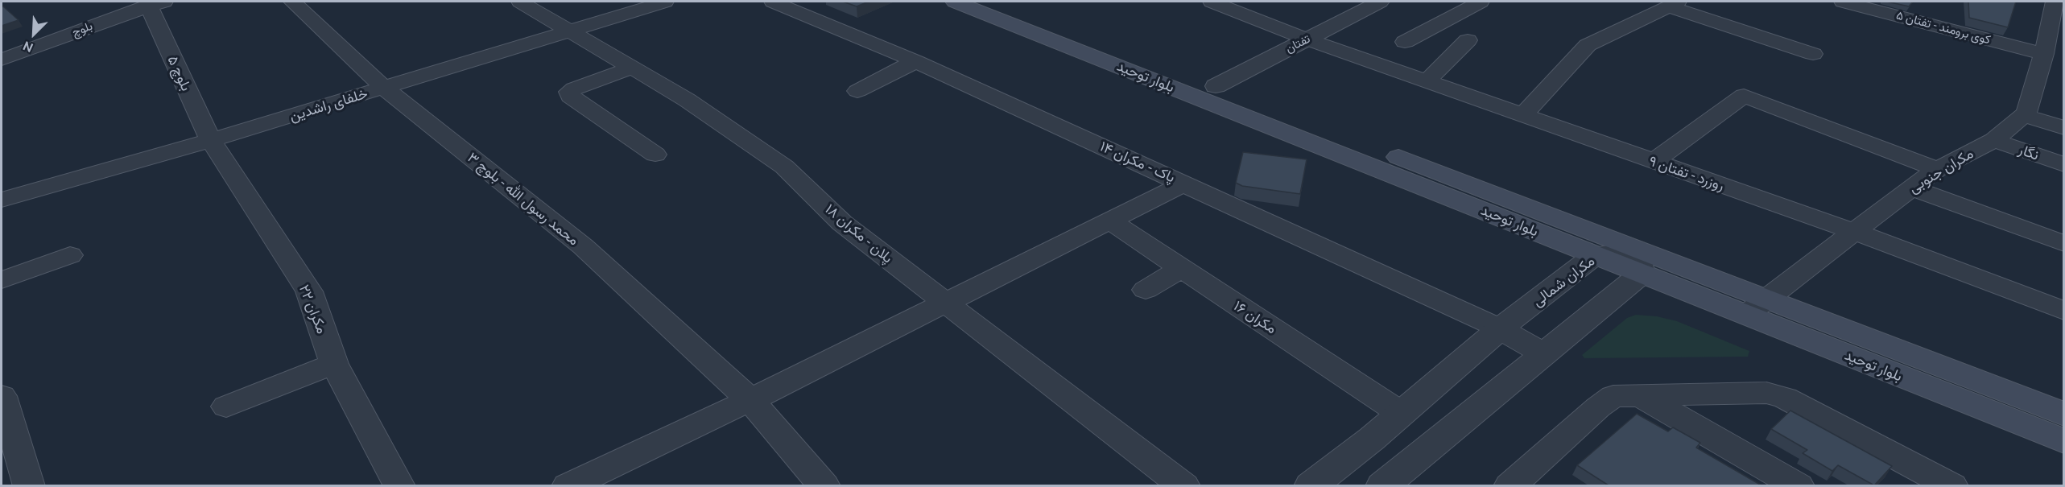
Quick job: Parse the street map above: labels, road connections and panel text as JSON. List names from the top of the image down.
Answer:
{
  "streets": {
    "main road": ["بلوار توحید"],
    "street": [
      "کوی برومند - تفتان ۵",
      "بلوچ",
      "تفتان",
      "بلوچ ۵",
      "خلفای راشدین",
      "نگار",
      "پاک - مکران ۱۴",
      "مکران جنوبی",
      "روزرد - تفتان ۹",
      "محمد رسول الله - بلوچ ۳",
      "پلان - مکران ۱۸",
      "مکران شمالی",
      "مکران ۲۲",
      "مکران ۱۶"
    ]
  },
  "crossings": [
    ["کوی برومند - تفتان ۵", "مکران جنوبی"],
    ["بلوچ", "بلوچ ۵"],
    ["تفتان", "بلوار توحید"],
    ["تفتان", "روزرد - تفتان ۹"],
    ["بلوچ ۵", "خلفای راشدین"],
    ["بلوچ ۵", "مکران ۲۲"],
    ["بلوار توحید", "مکران جنوبی"],
    ["بلوار توحید", "مکران شمالی"],
    ["خلفای راشدین", "محمد رسول الله - بلوچ ۳"],
    ["خلفای راشدین", "پلان - مکران ۱۸"],
    ["خلفای راشدین", "مکران ۲۲"],
    ["نگار", "مکران جنوبی"],
    ["پاک - مکران ۱۴", "مکران شمالی"],
    ["مکران جنوبی", "روزرد - تفتان ۹"],
    ["مکران شمالی", "مکران ۱۶"]
  ],
  "north": "bottom left"
}
